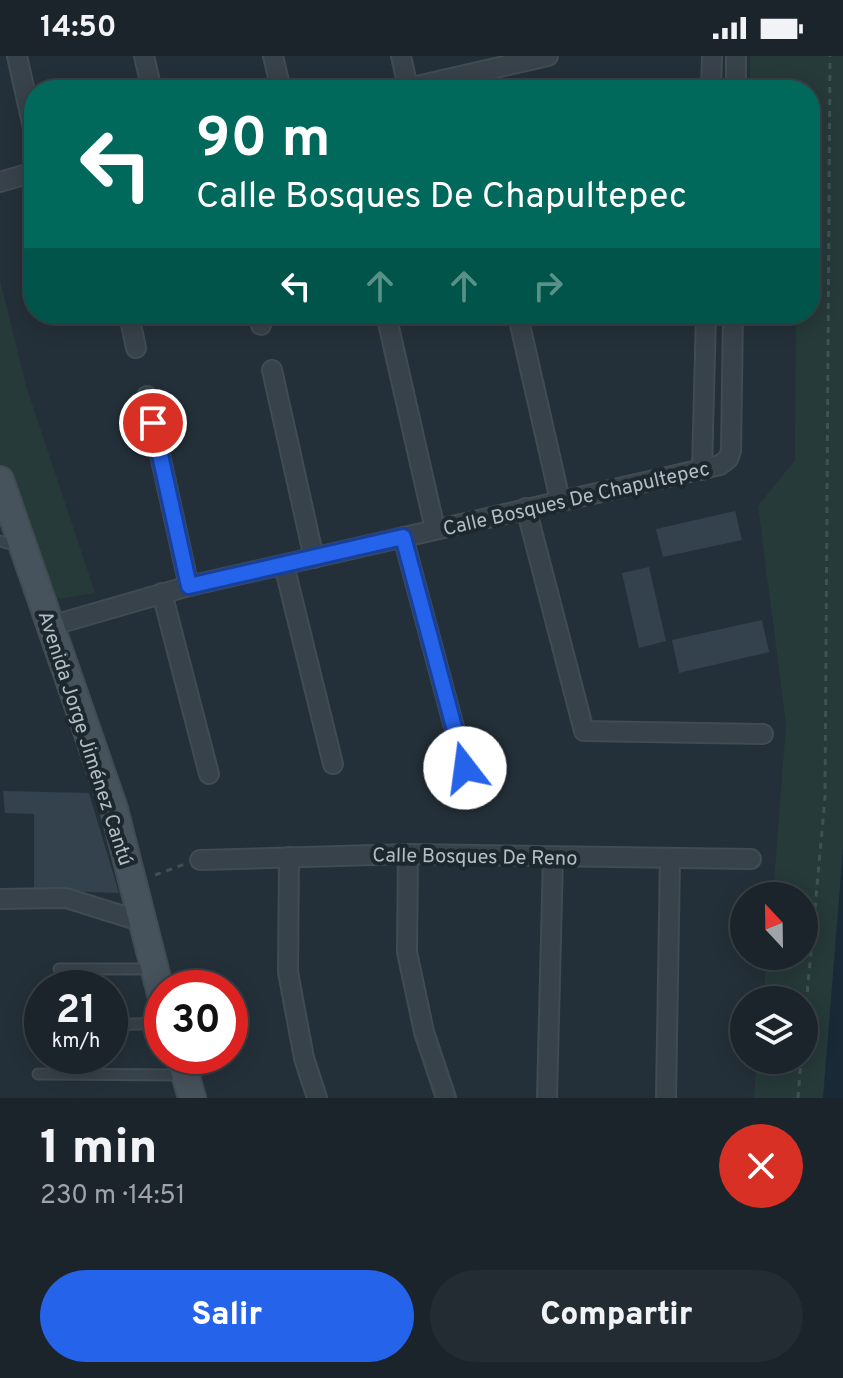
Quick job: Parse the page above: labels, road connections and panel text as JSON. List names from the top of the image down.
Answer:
{
  "streets": {
    "main road": ["Avenida Jorge Jiménez Cantú"],
    "street": ["Calle Bosques De Chapultepec", "Calle Bosques De Reno"]
  },
  "crossings": [
    ["Calle Bosques De Chapultepec", "Avenida Jorge Jiménez Cantú"]
  ],
  "north": "top",
  "page": {
    "status": "14:50",
    "turn": ["90 m", "Calle Bosques De Chapultepec"],
    "speed": "21 km/h",
    "limit": "30",
    "heading": ["1 min", "230 m · 14:51"],
    "buttons": ["Salir", "Compartir"]
  }
}
